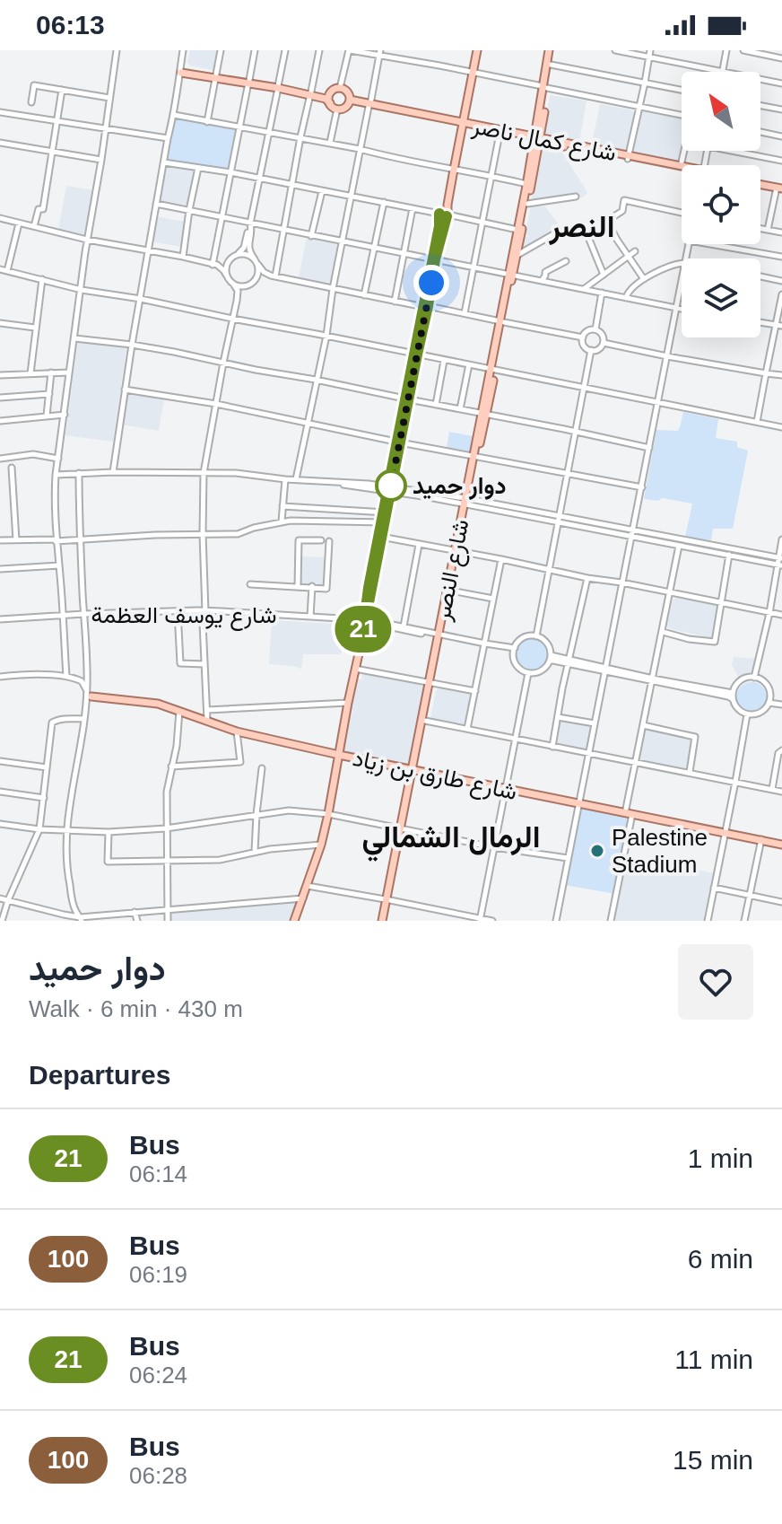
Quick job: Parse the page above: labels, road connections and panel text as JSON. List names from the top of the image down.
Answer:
{
  "streets": {
    "main road": ["شارع كمال ناصر", "شارع النصر", "شارع طارق بن زياد"],
    "street": ["شارع يوسف العظمة"]
  },
  "crossings": [
    ["شارع كمال ناصر", "شارع النصر"],
    ["شارع النصر", "شارع يوسف العظمة"],
    ["شارع النصر", "شارع طارق بن زياد"]
  ],
  "districts": ["النصر", "الرمال الشمالي"],
  "places": ["دوار حميد", "Palestine Stadium"],
  "lines": ["bus line 21"],
  "north": "top left",
  "page": {
    "status": "06:13",
    "on_map": "21",
    "heading": [
      ["دوار حميد", "Walk · 6 min · 430 m"],
      "Departures"
    ],
    "list": [
      {
        "mark": "21",
        "name": "Bus",
        "note": "06:14",
        "value": "1 min"
      },
      {
        "mark": "100",
        "name": "Bus",
        "note": "06:19",
        "value": "6 min"
      },
      {
        "mark": "21",
        "name": "Bus",
        "note": "06:24",
        "value": "11 min"
      },
      {
        "mark": "100",
        "name": "Bus",
        "note": "06:28",
        "value": "15 min"
      }
    ]
  }
}
